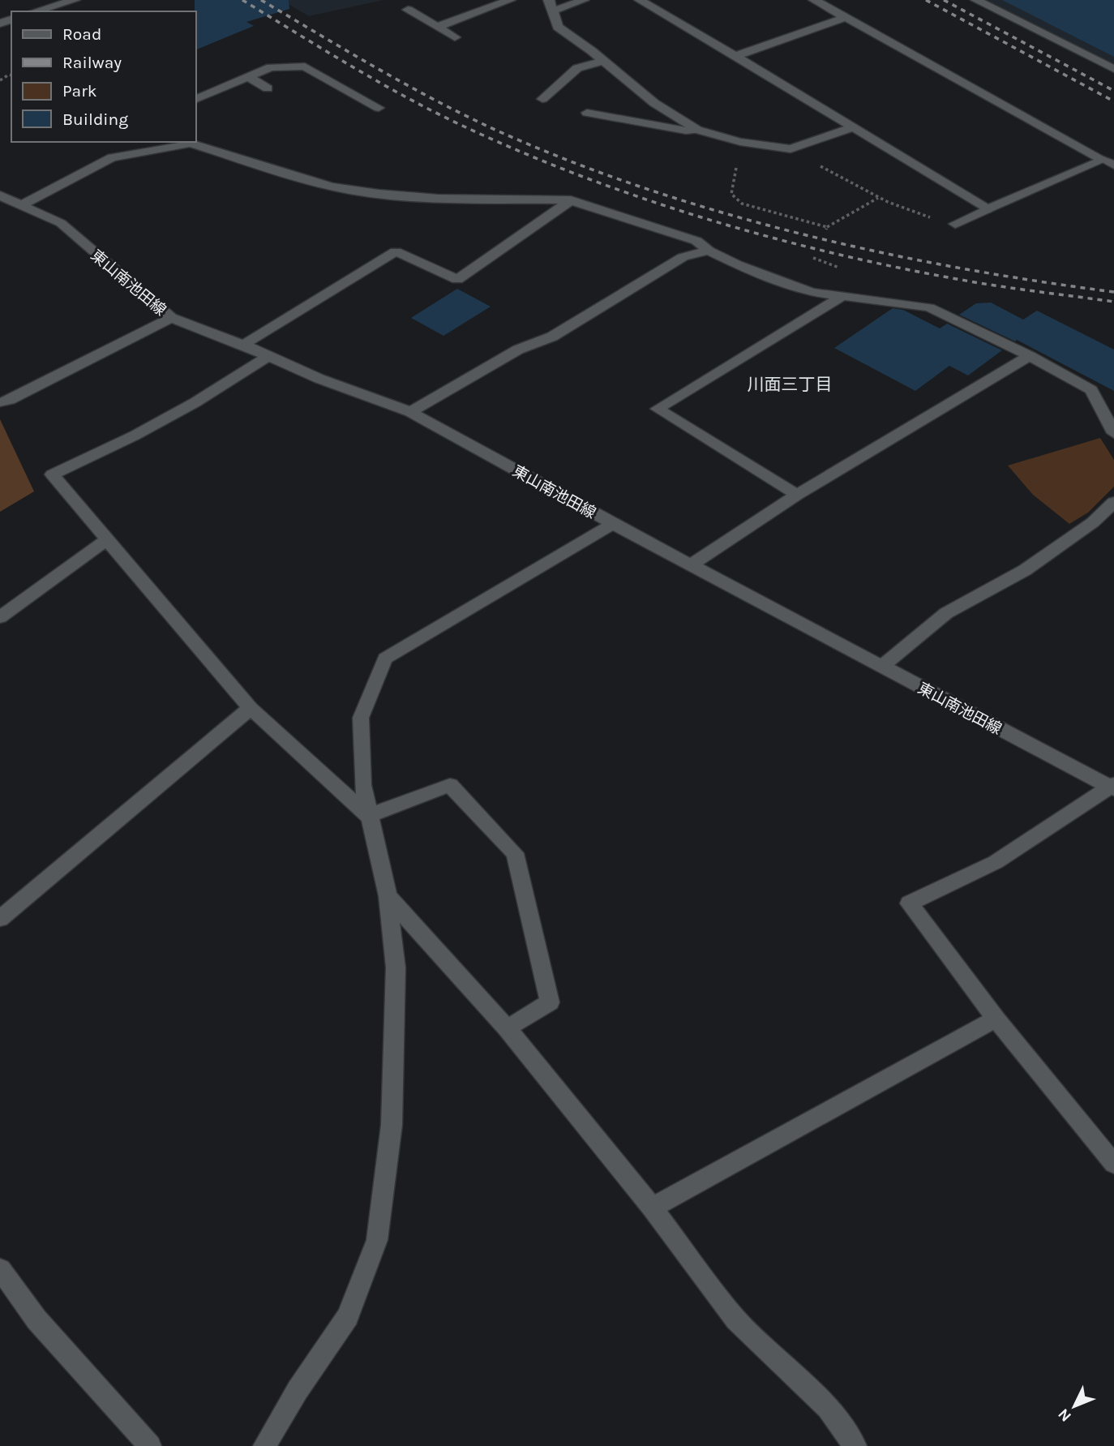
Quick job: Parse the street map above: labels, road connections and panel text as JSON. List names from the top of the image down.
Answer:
{
  "streets": {
    "street": ["東山南池田線"]
  },
  "districts": ["川面三丁目"],
  "legend": [
    "Road",
    "Railway",
    "Park",
    "Building"
  ],
  "north": "bottom left"
}
